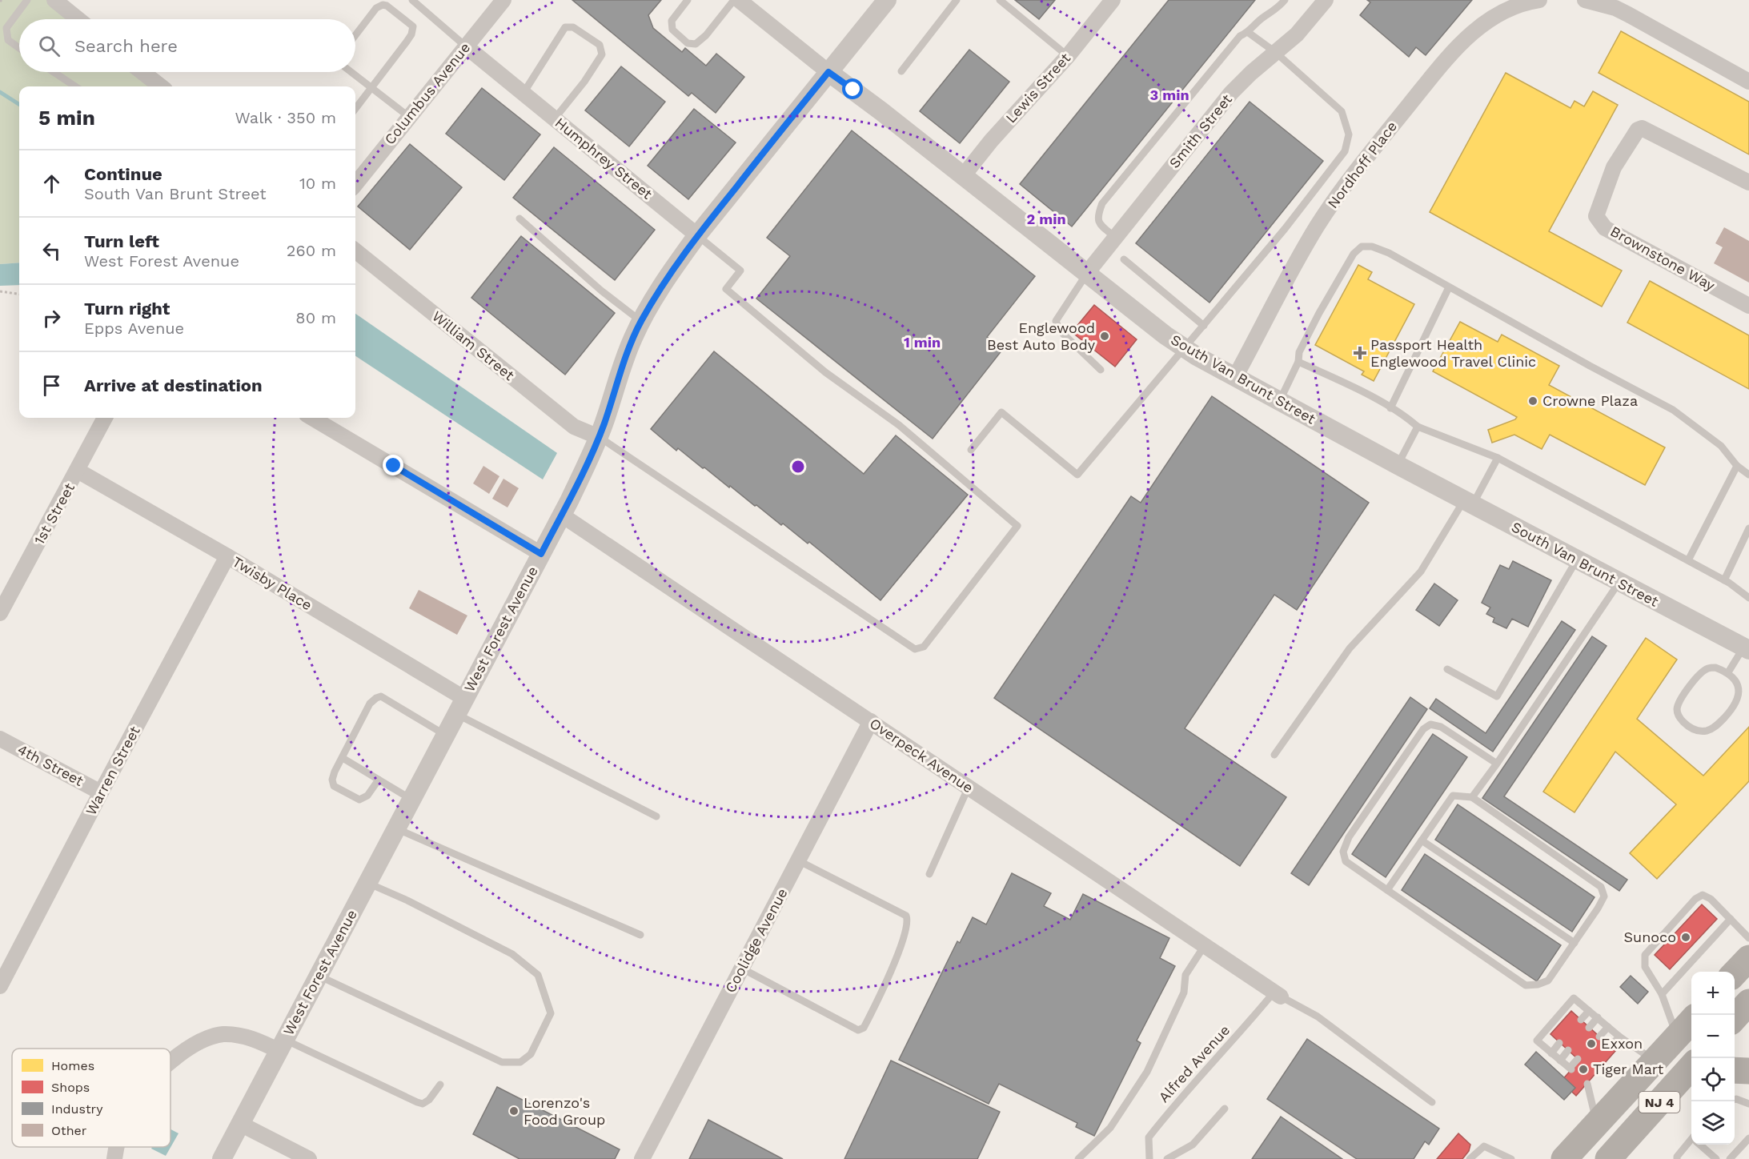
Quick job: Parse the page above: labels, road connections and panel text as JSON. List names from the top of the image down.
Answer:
{
  "streets": {
    "highway": ["NJ 4"],
    "street": [
      "Lewis Street",
      "Columbus Avenue",
      "Smith Street",
      "Humphrey Street",
      "Nordhoff Place",
      "Brownstone Way",
      "William Street",
      "South Van Brunt Street",
      "1st Street",
      "Twisby Place",
      "West Forest Avenue",
      "Overpeck Avenue",
      "4th Street",
      "Warren Street",
      "Coolidge Avenue"
    ],
    "lane": ["Alfred Avenue"]
  },
  "crossings": [
    ["Lewis Street", "South Van Brunt Street"],
    ["Columbus Avenue", "Humphrey Street"],
    ["Smith Street", "South Van Brunt Street"],
    ["Humphrey Street", "William Street"],
    ["Humphrey Street", "West Forest Avenue"],
    ["Nordhoff Place", "South Van Brunt Street"],
    ["William Street", "West Forest Avenue"],
    ["South Van Brunt Street", "West Forest Avenue"],
    ["1st Street", "Twisby Place"],
    ["Twisby Place", "West Forest Avenue"],
    ["Twisby Place", "Warren Street"],
    ["West Forest Avenue", "Overpeck Avenue"],
    ["Overpeck Avenue", "Coolidge Avenue"],
    ["Overpeck Avenue", "Alfred Avenue"],
    ["4th Street", "Warren Street"]
  ],
  "places": {
    "other": [
      "Englewood Best Auto Body",
      "Crowne Plaza",
      "Sunoco",
      "Exxon",
      "Tiger Mart",
      "Lorenzo's Food Group"
    ],
    "health": ["Passport Health Englewood Travel Clinic"]
  },
  "legend": [
    "Homes",
    "Shops",
    "Industry",
    "Other"
  ],
  "page": {
    "search": "Search here",
    "heading": ["5 min", "Walk · 350 m"],
    "list": [
      ["Continue", "South Van Brunt Street", "10 m"],
      ["Turn left", "West Forest Avenue", "260 m"],
      ["Turn right", "Epps Avenue", "80 m"],
      "Arrive at destination"
    ],
    "map_buttons": ["+", "−"]
  },
  "rings": ["3 min", "2 min", "1 min"]
}
